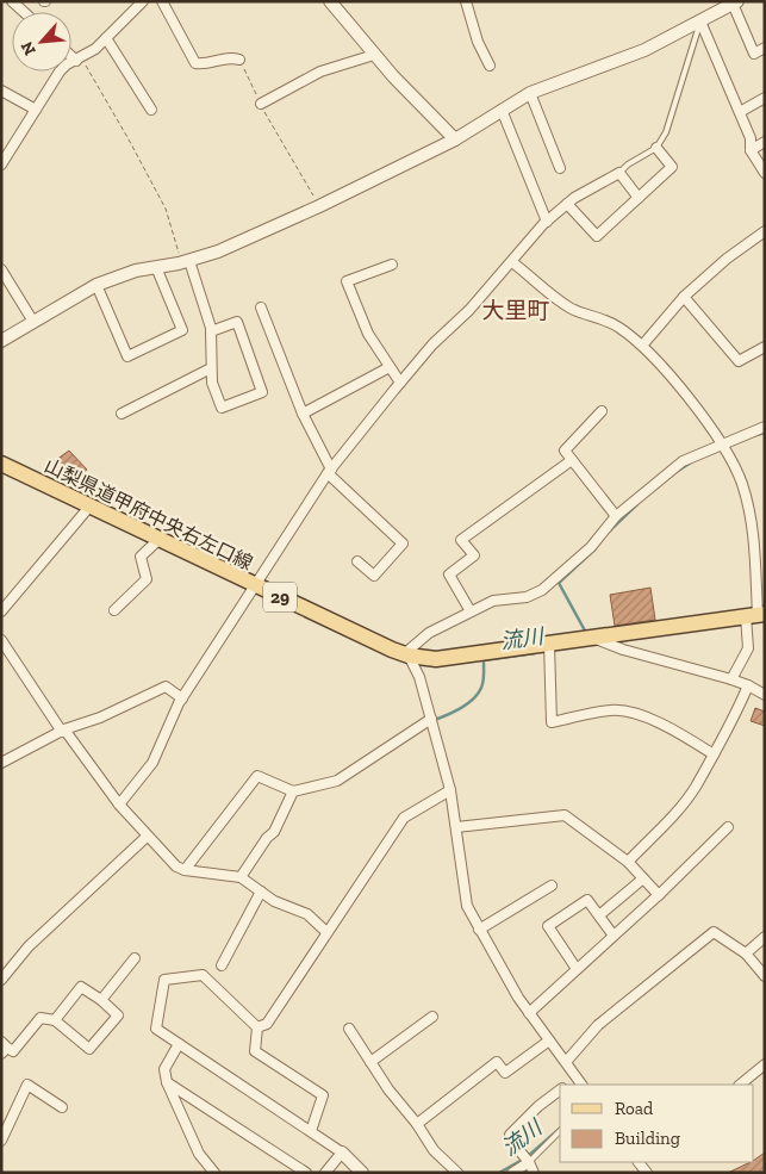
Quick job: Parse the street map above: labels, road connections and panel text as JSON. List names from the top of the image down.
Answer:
{
  "streets": {
    "main road": ["山梨県道甲府中央右左口線", "29"]
  },
  "districts": ["大里町"],
  "water": ["流川"],
  "legend": ["Road", "Building"],
  "north": "bottom left"
}
